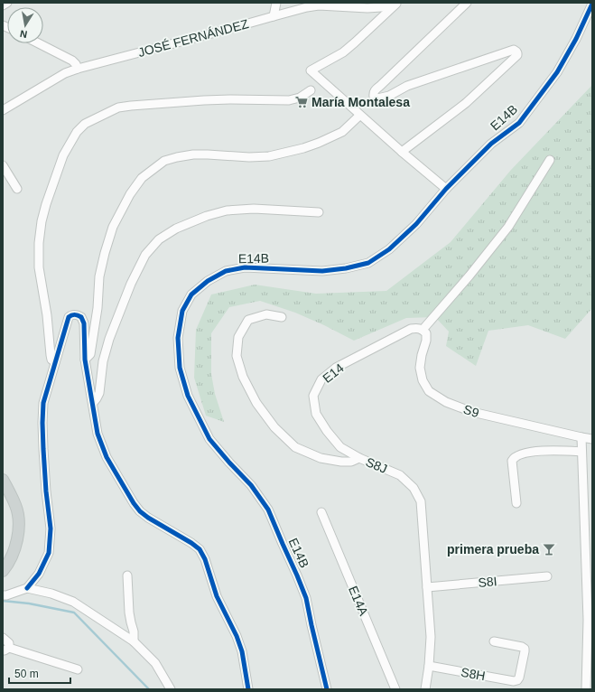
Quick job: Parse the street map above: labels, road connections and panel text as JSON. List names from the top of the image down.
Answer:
{
  "streets": {
    "street": [
      "JOSÉ FERNÁNDEZ",
      "E14B",
      "E14",
      "S9",
      "S8J",
      "S8I",
      "E14A",
      "S8H"
    ]
  },
  "crossings": [
    ["E14", "S9"],
    ["E14", "S8J"],
    ["S8J", "S8I"],
    ["S8J", "S8H"]
  ],
  "places": {
    "supermarket": ["María Montalesa"],
    "bar": ["primera prueba"]
  },
  "scale_bar": "50 m",
  "north": "bottom"
}
